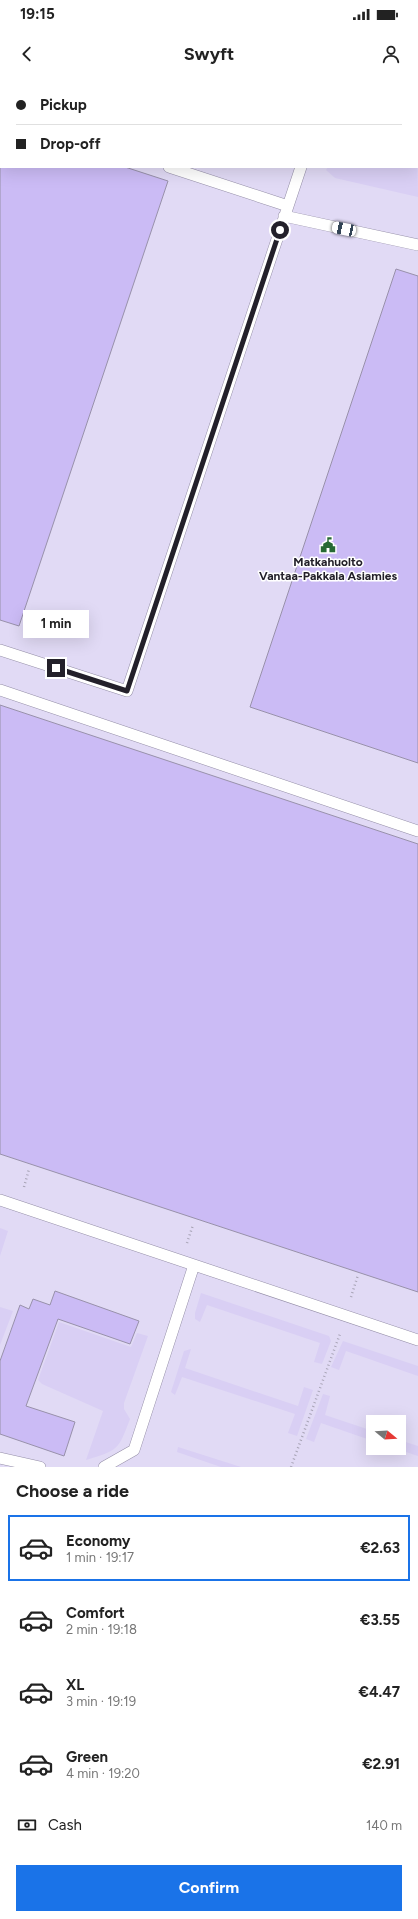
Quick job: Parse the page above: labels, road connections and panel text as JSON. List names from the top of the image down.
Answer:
{
  "places": {
    "public building": ["Matkahuolto Vantaa-Pakkala Asiamies"]
  },
  "north": "right",
  "page": {
    "status": "19:15",
    "header": "Swyft",
    "banner": ["Pickup", "Drop-off"],
    "bubble": "1 min",
    "heading": "Choose a ride",
    "list": [
      {
        "name": "Economy",
        "note": "1 min · 19:17",
        "value": "€2.63"
      },
      {
        "name": "Comfort",
        "note": "2 min · 19:18",
        "value": "€3.55"
      },
      {
        "name": "XL",
        "note": "3 min · 19:19",
        "value": "€4.47"
      },
      {
        "name": "Green",
        "note": "4 min · 19:20",
        "value": "€2.91"
      }
    ],
    "pay": ["Cash", "140 m"],
    "buttons": "Confirm"
  }
}
